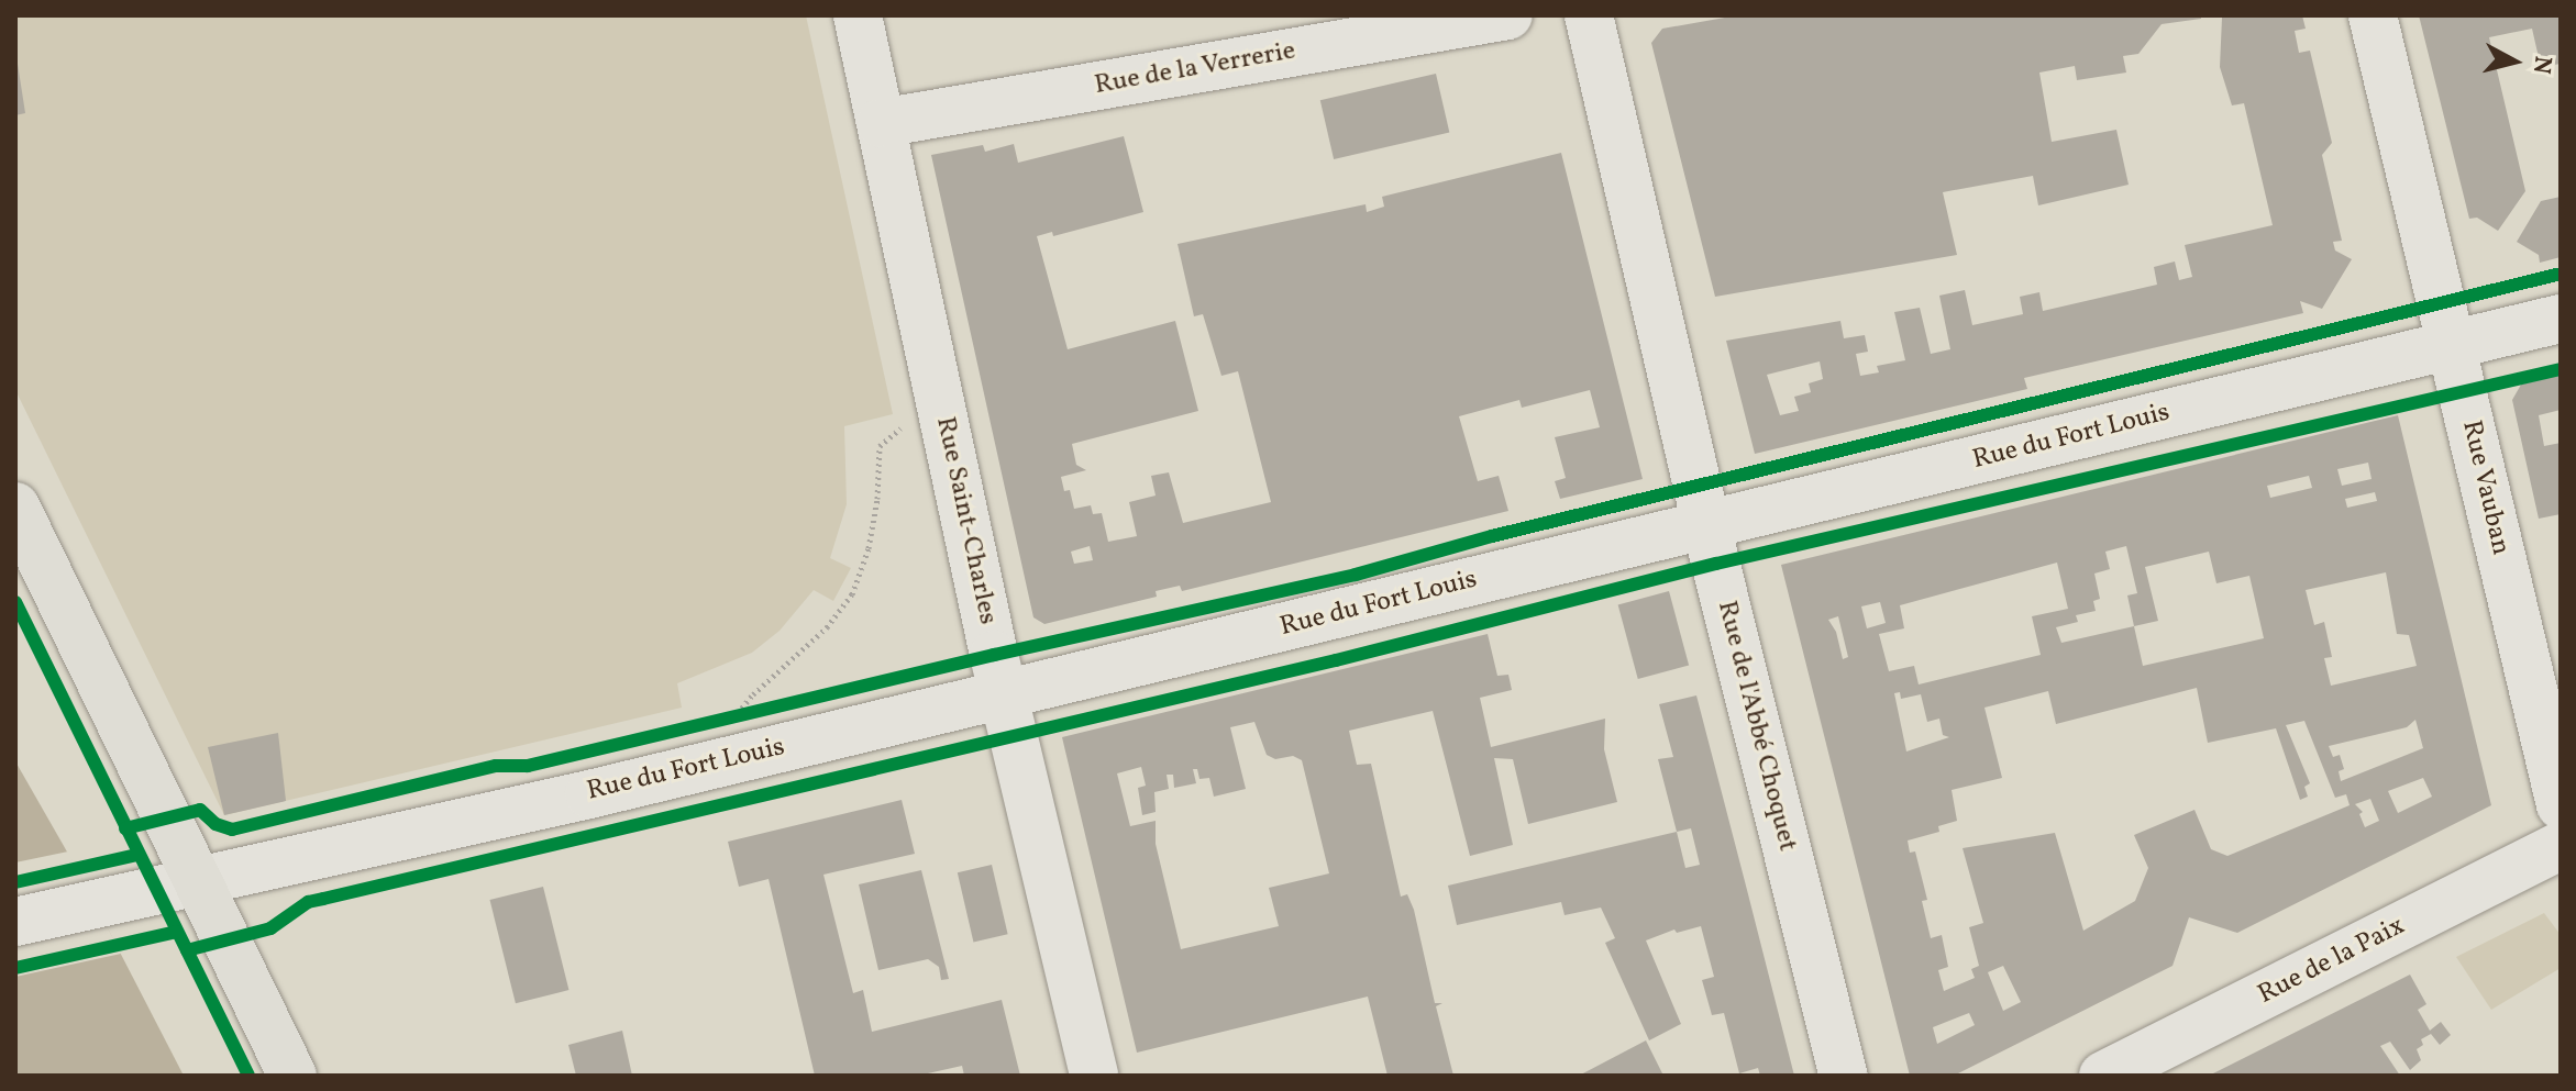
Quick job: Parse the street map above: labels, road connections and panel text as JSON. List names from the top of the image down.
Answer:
{
  "streets": {
    "street": [
      "Rue de la Verrerie",
      "Rue du Fort Louis",
      "Rue Vauban",
      "Rue Saint-Charles",
      "Rue de l'Abbé Choquet",
      "Rue de la Paix"
    ]
  },
  "crossings": [
    ["Rue de la Verrerie", "Rue Saint-Charles"],
    ["Rue du Fort Louis", "Rue Vauban"],
    ["Rue du Fort Louis", "Rue Saint-Charles"],
    ["Rue du Fort Louis", "Rue de l'Abbé Choquet"]
  ],
  "north": "right"
}
